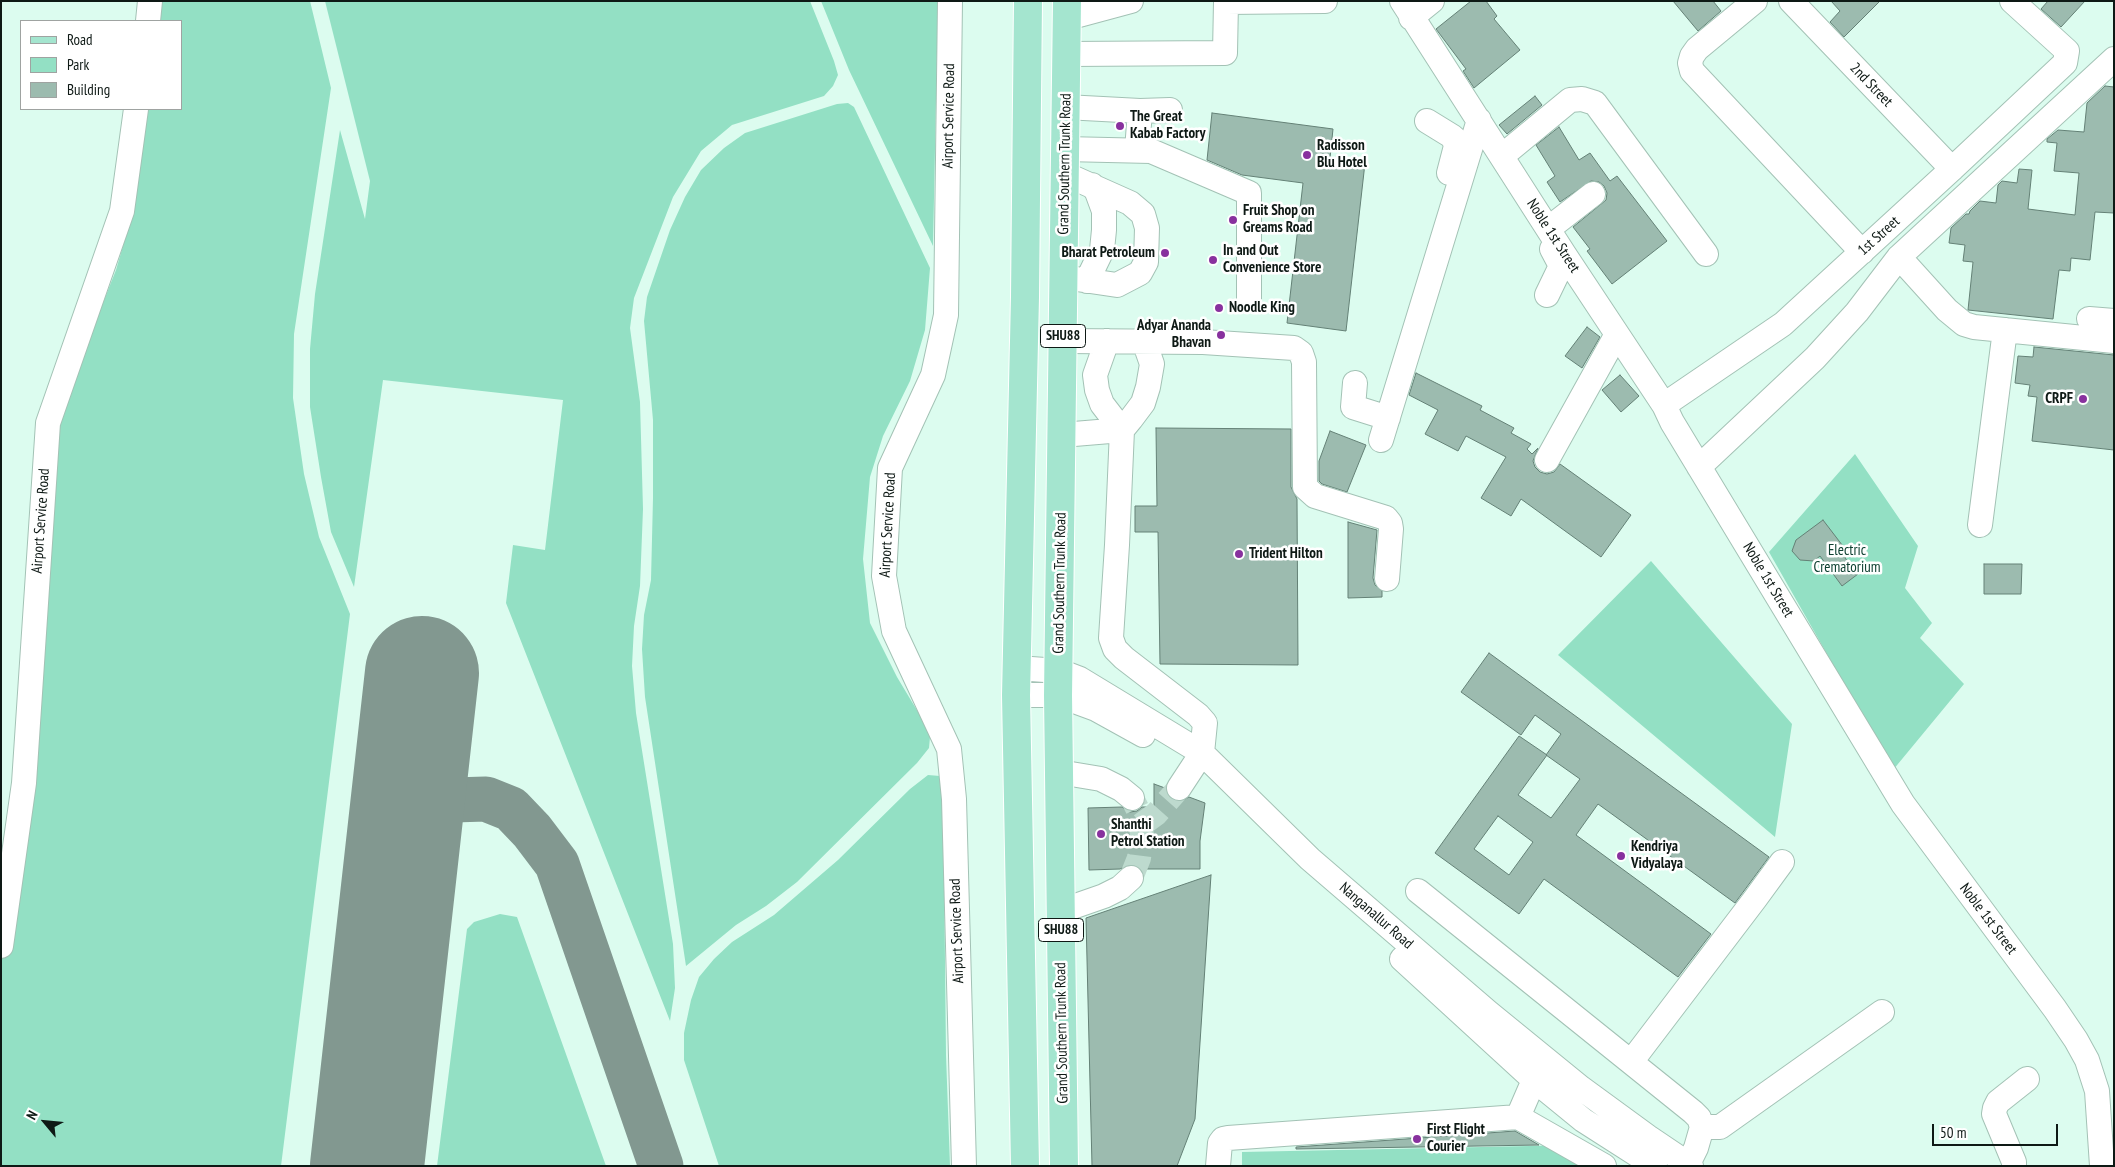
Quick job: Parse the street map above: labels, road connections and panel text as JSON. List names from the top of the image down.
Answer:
{
  "streets": {
    "main road": ["Grand Southern Trunk Road", "SHU88"],
    "street": [
      "2nd Street",
      "Airport Service Road",
      "Noble 1st Street",
      "1st Street",
      "Nanganallur Road"
    ]
  },
  "crossings": [
    ["2nd Street", "1st Street"],
    ["Grand Southern Trunk Road", "Nanganallur Road"],
    ["Noble 1st Street", "1st Street"]
  ],
  "parks": ["Electric Crematorium"],
  "places": [
    "The Great Kabab Factory",
    "Radisson Blu Hotel",
    "Fruit Shop on Greams Road",
    "Bharat Petroleum",
    "In and Out Convenience Store",
    "Noodle King",
    "Adyar Ananda Bhavan",
    "CRPF",
    "Trident Hilton",
    "Shanthi Petrol Station",
    "Kendriya Vidyalaya",
    "First Flight Courier"
  ],
  "legend": ["Road", "Park", "Building"],
  "scale_bar": "50 m",
  "north": "top left"
}
